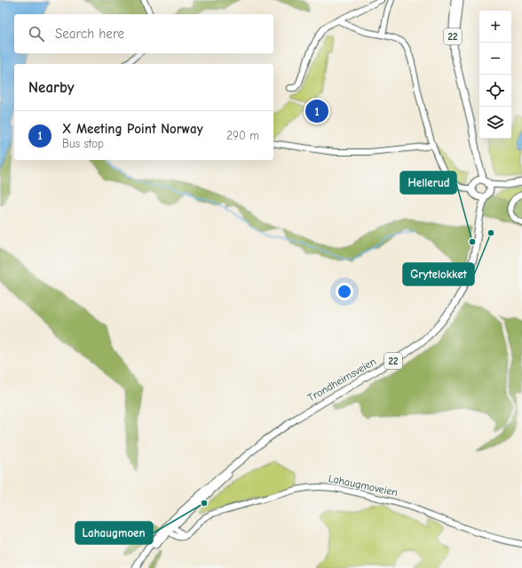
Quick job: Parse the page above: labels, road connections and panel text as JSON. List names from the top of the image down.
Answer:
{
  "streets": {
    "main road": ["22", "Trondheimsveien"],
    "street": ["Lahaugmoveien"]
  },
  "crossings": [
    ["22", "Trondheimsveien"],
    ["Trondheimsveien", "Lahaugmoveien"]
  ],
  "places": ["Grytelokket", "Hellerud", "Lahaugmoen"],
  "page": {
    "map_buttons": ["+", "−"],
    "search": "Search here",
    "heading": "Nearby",
    "pins": "1",
    "list": [
      {
        "mark": "1",
        "name": "X Meeting Point Norway",
        "note": "Bus stop",
        "value": "290 m"
      }
    ]
  }
}
